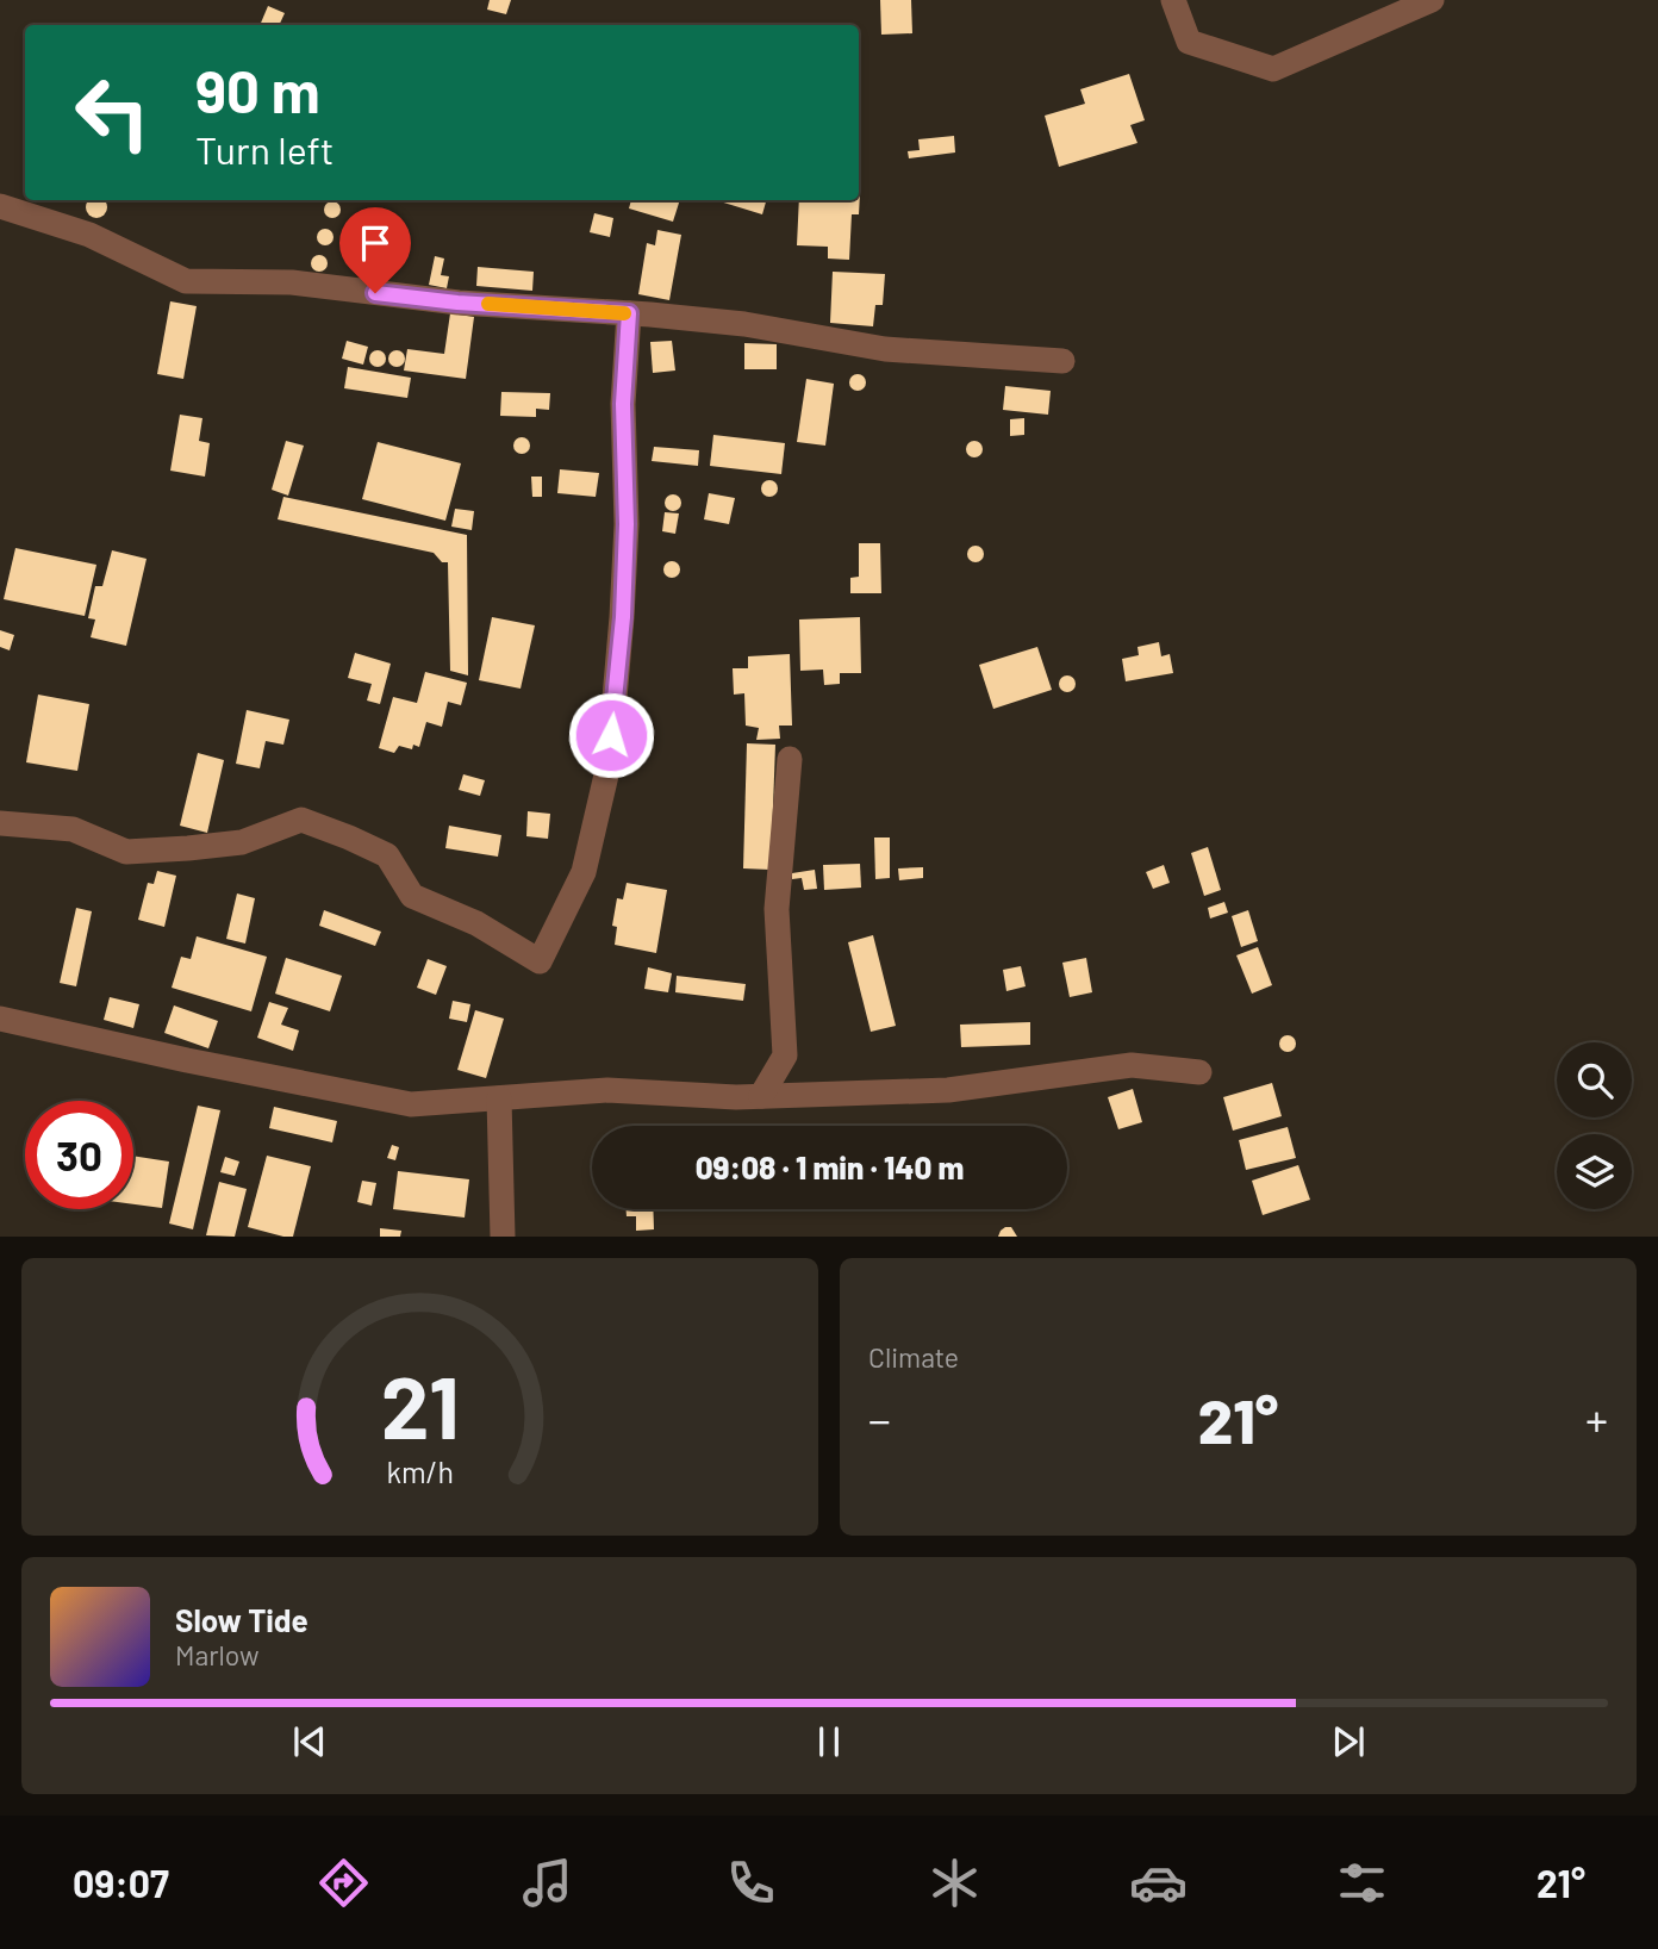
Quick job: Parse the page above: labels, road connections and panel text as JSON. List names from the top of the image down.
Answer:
{
  "page": {
    "turn": ["90 m", "Turn left"],
    "limit": "30",
    "trip": "09:08 · 1 min · 140 m",
    "tile": "Climate",
    "heat": ["−", "21°", "+"],
    "song": ["Slow Tide", "Marlow"],
    "tabs": ["09:07", "21°"],
    "gauge": ["21", "km/h"]
  }
}
